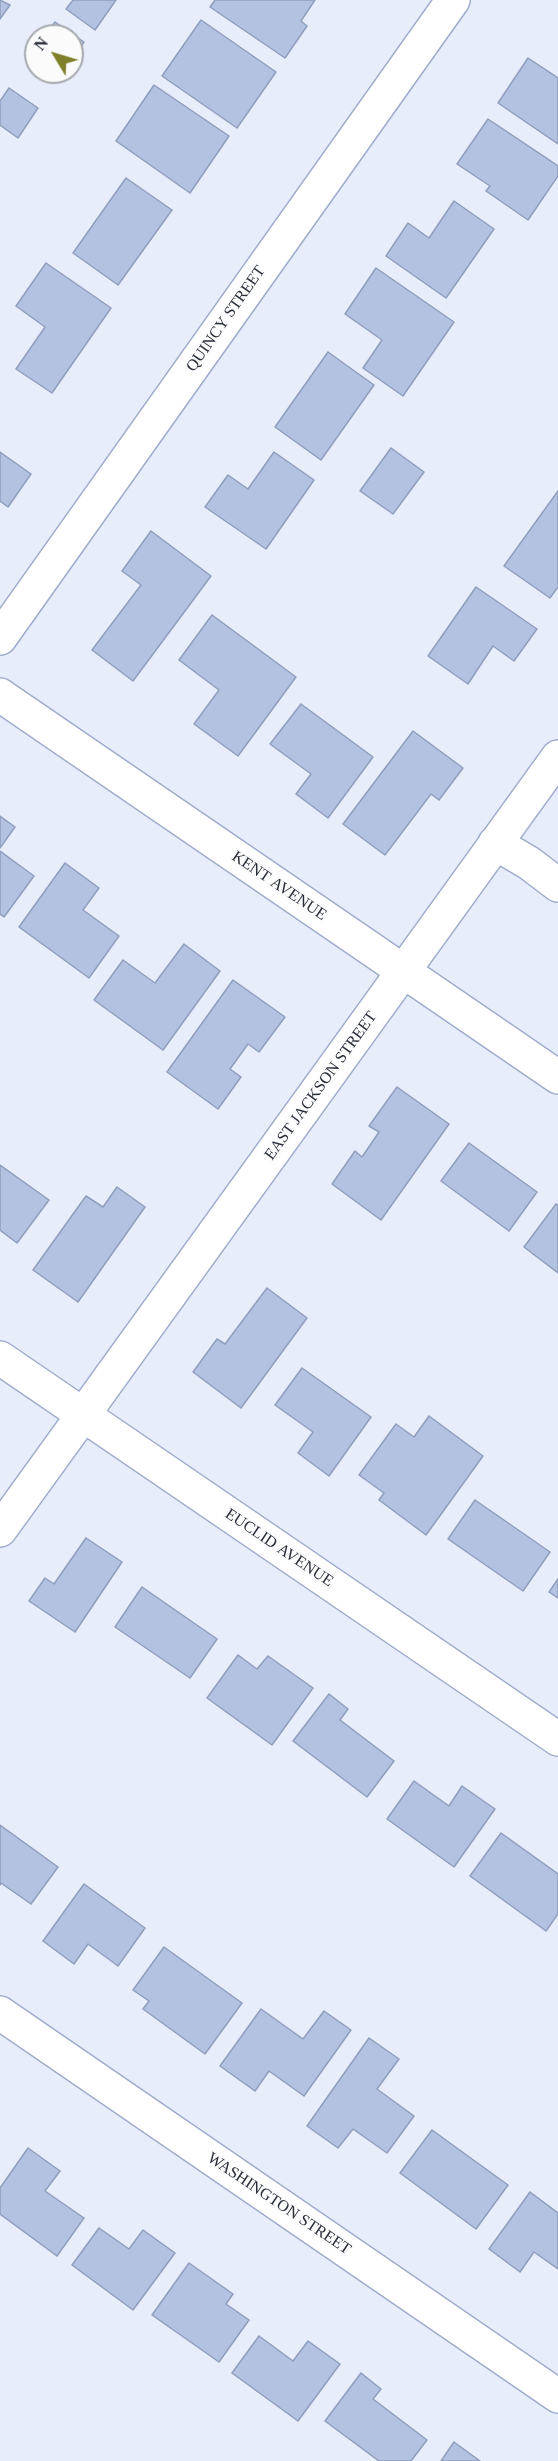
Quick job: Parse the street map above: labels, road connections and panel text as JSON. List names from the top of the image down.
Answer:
{
  "streets": {
    "street": [
      "QUINCY STREET",
      "KENT AVENUE",
      "EAST JACKSON STREET",
      "EUCLID AVENUE",
      "WASHINGTON STREET"
    ]
  },
  "crossings": [
    ["KENT AVENUE", "EAST JACKSON STREET"],
    ["EAST JACKSON STREET", "EUCLID AVENUE"]
  ],
  "north": "top left"
}
